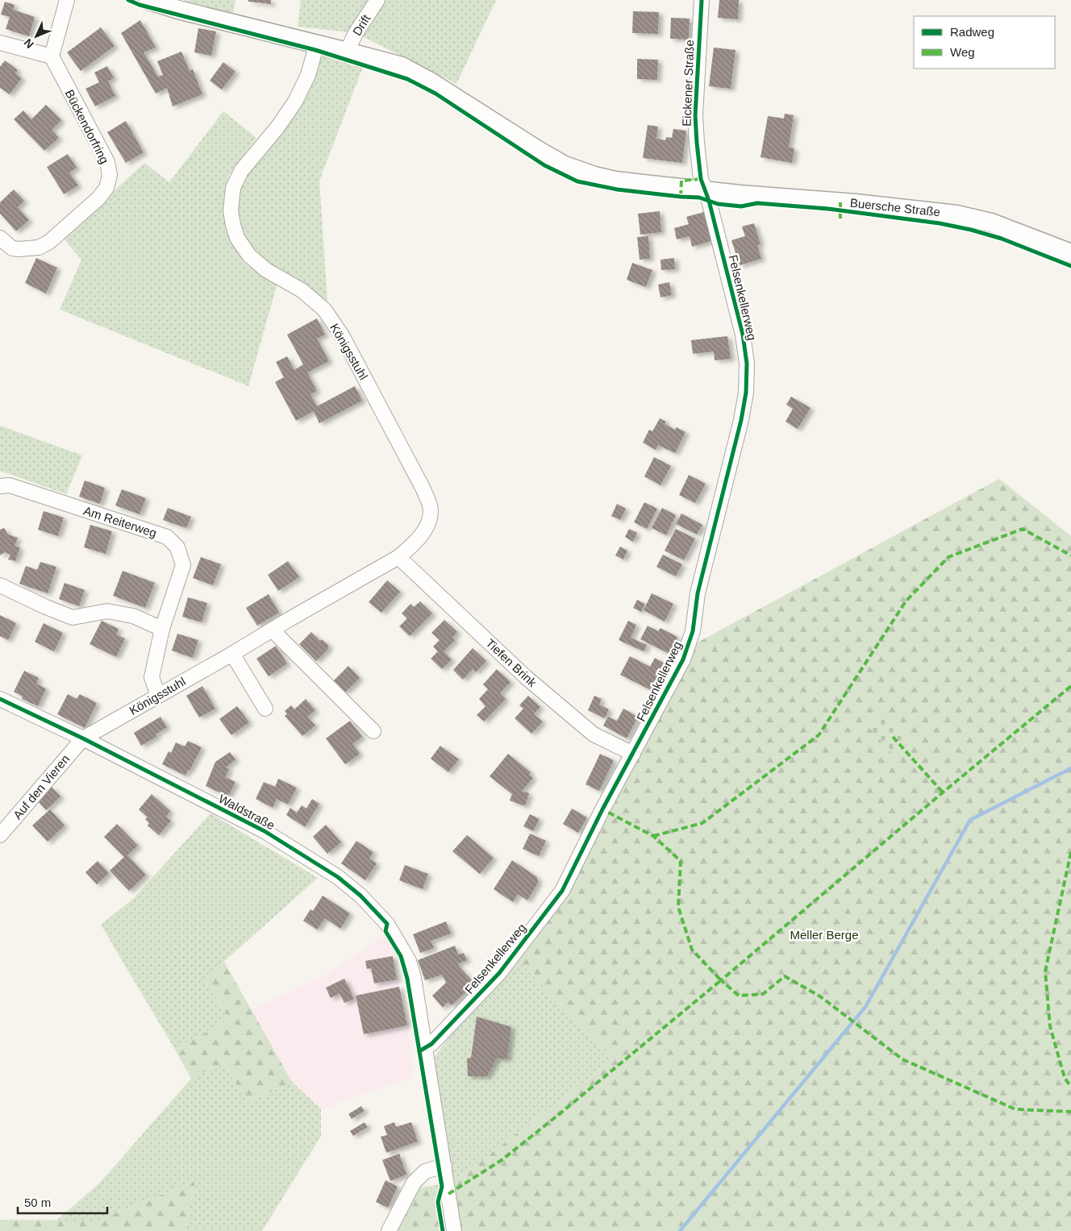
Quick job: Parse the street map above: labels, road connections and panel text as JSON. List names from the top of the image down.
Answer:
{
  "streets": {
    "main road": ["Buersche Straße"],
    "street": [
      "Drift",
      "Eickener Straße",
      "Bückendorfring",
      "Felsenkellerweg",
      "Königsstuhl",
      "Am Reiterweg",
      "Tiefen Brink",
      "Auf den Vieren",
      "Waldstraße"
    ]
  },
  "crossings": [
    ["Drift", "Buersche Straße"],
    ["Eickener Straße", "Buersche Straße"],
    ["Eickener Straße", "Felsenkellerweg"],
    ["Buersche Straße", "Felsenkellerweg"],
    ["Buersche Straße", "Königsstuhl"],
    ["Felsenkellerweg", "Tiefen Brink"],
    ["Felsenkellerweg", "Waldstraße"],
    ["Königsstuhl", "Am Reiterweg"],
    ["Königsstuhl", "Tiefen Brink"],
    ["Königsstuhl", "Auf den Vieren"],
    ["Königsstuhl", "Waldstraße"],
    ["Auf den Vieren", "Waldstraße"]
  ],
  "parks": ["Meller Berge"],
  "legend": ["Radweg", "Weg"],
  "scale_bar": "50 m",
  "north": "bottom left"
}
